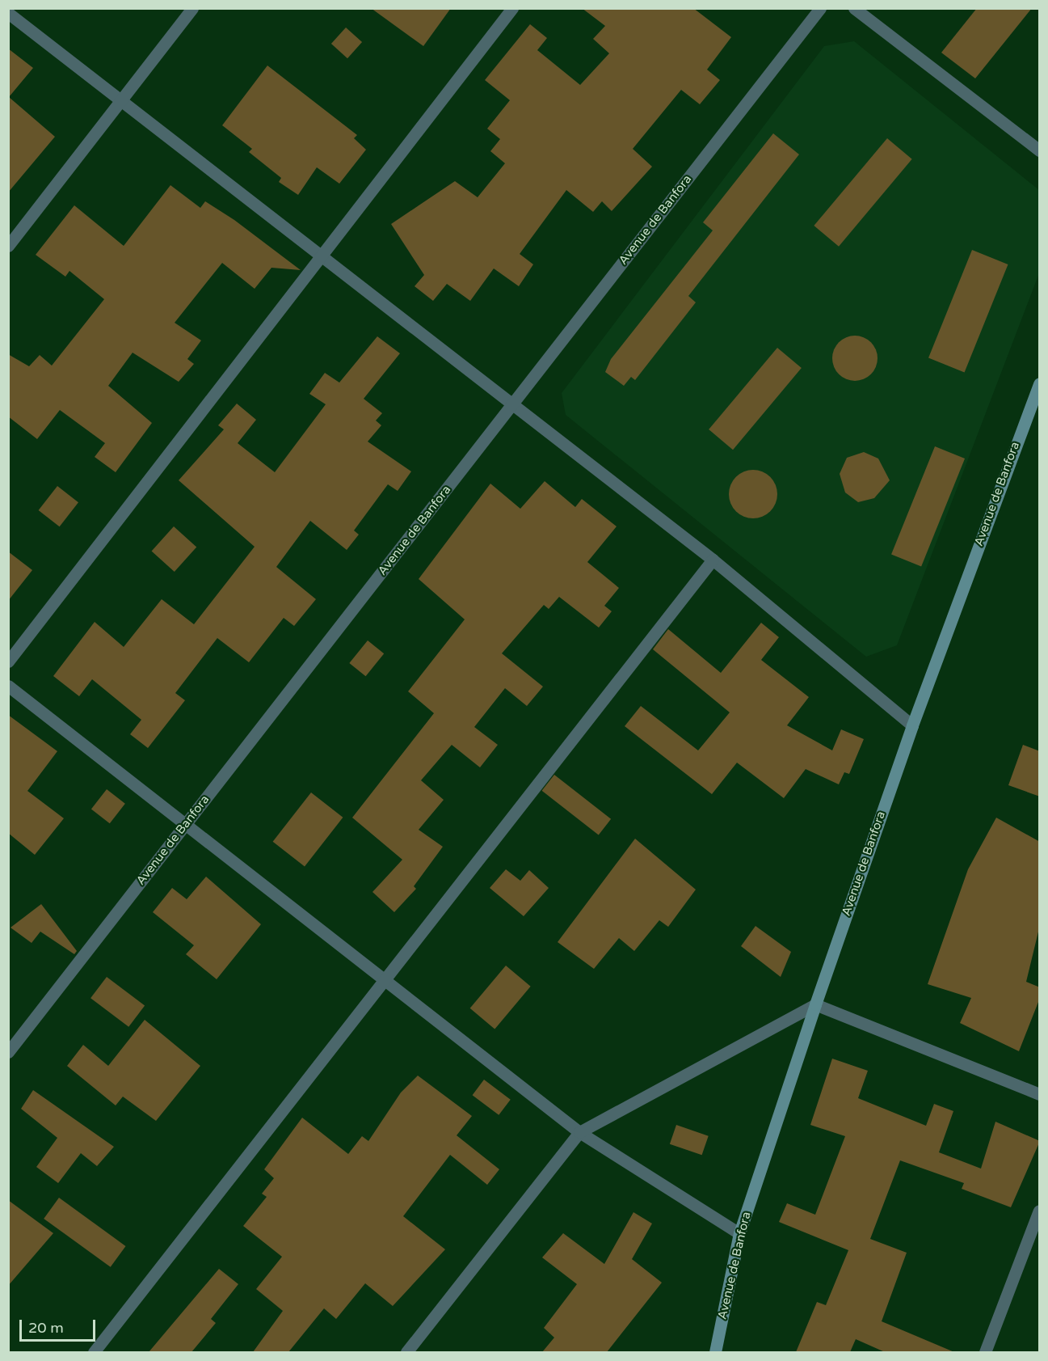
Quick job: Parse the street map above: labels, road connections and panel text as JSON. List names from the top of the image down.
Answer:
{
  "streets": {
    "main road": ["Avenue de Banfora"]
  },
  "scale_bar": "20 m"
}
